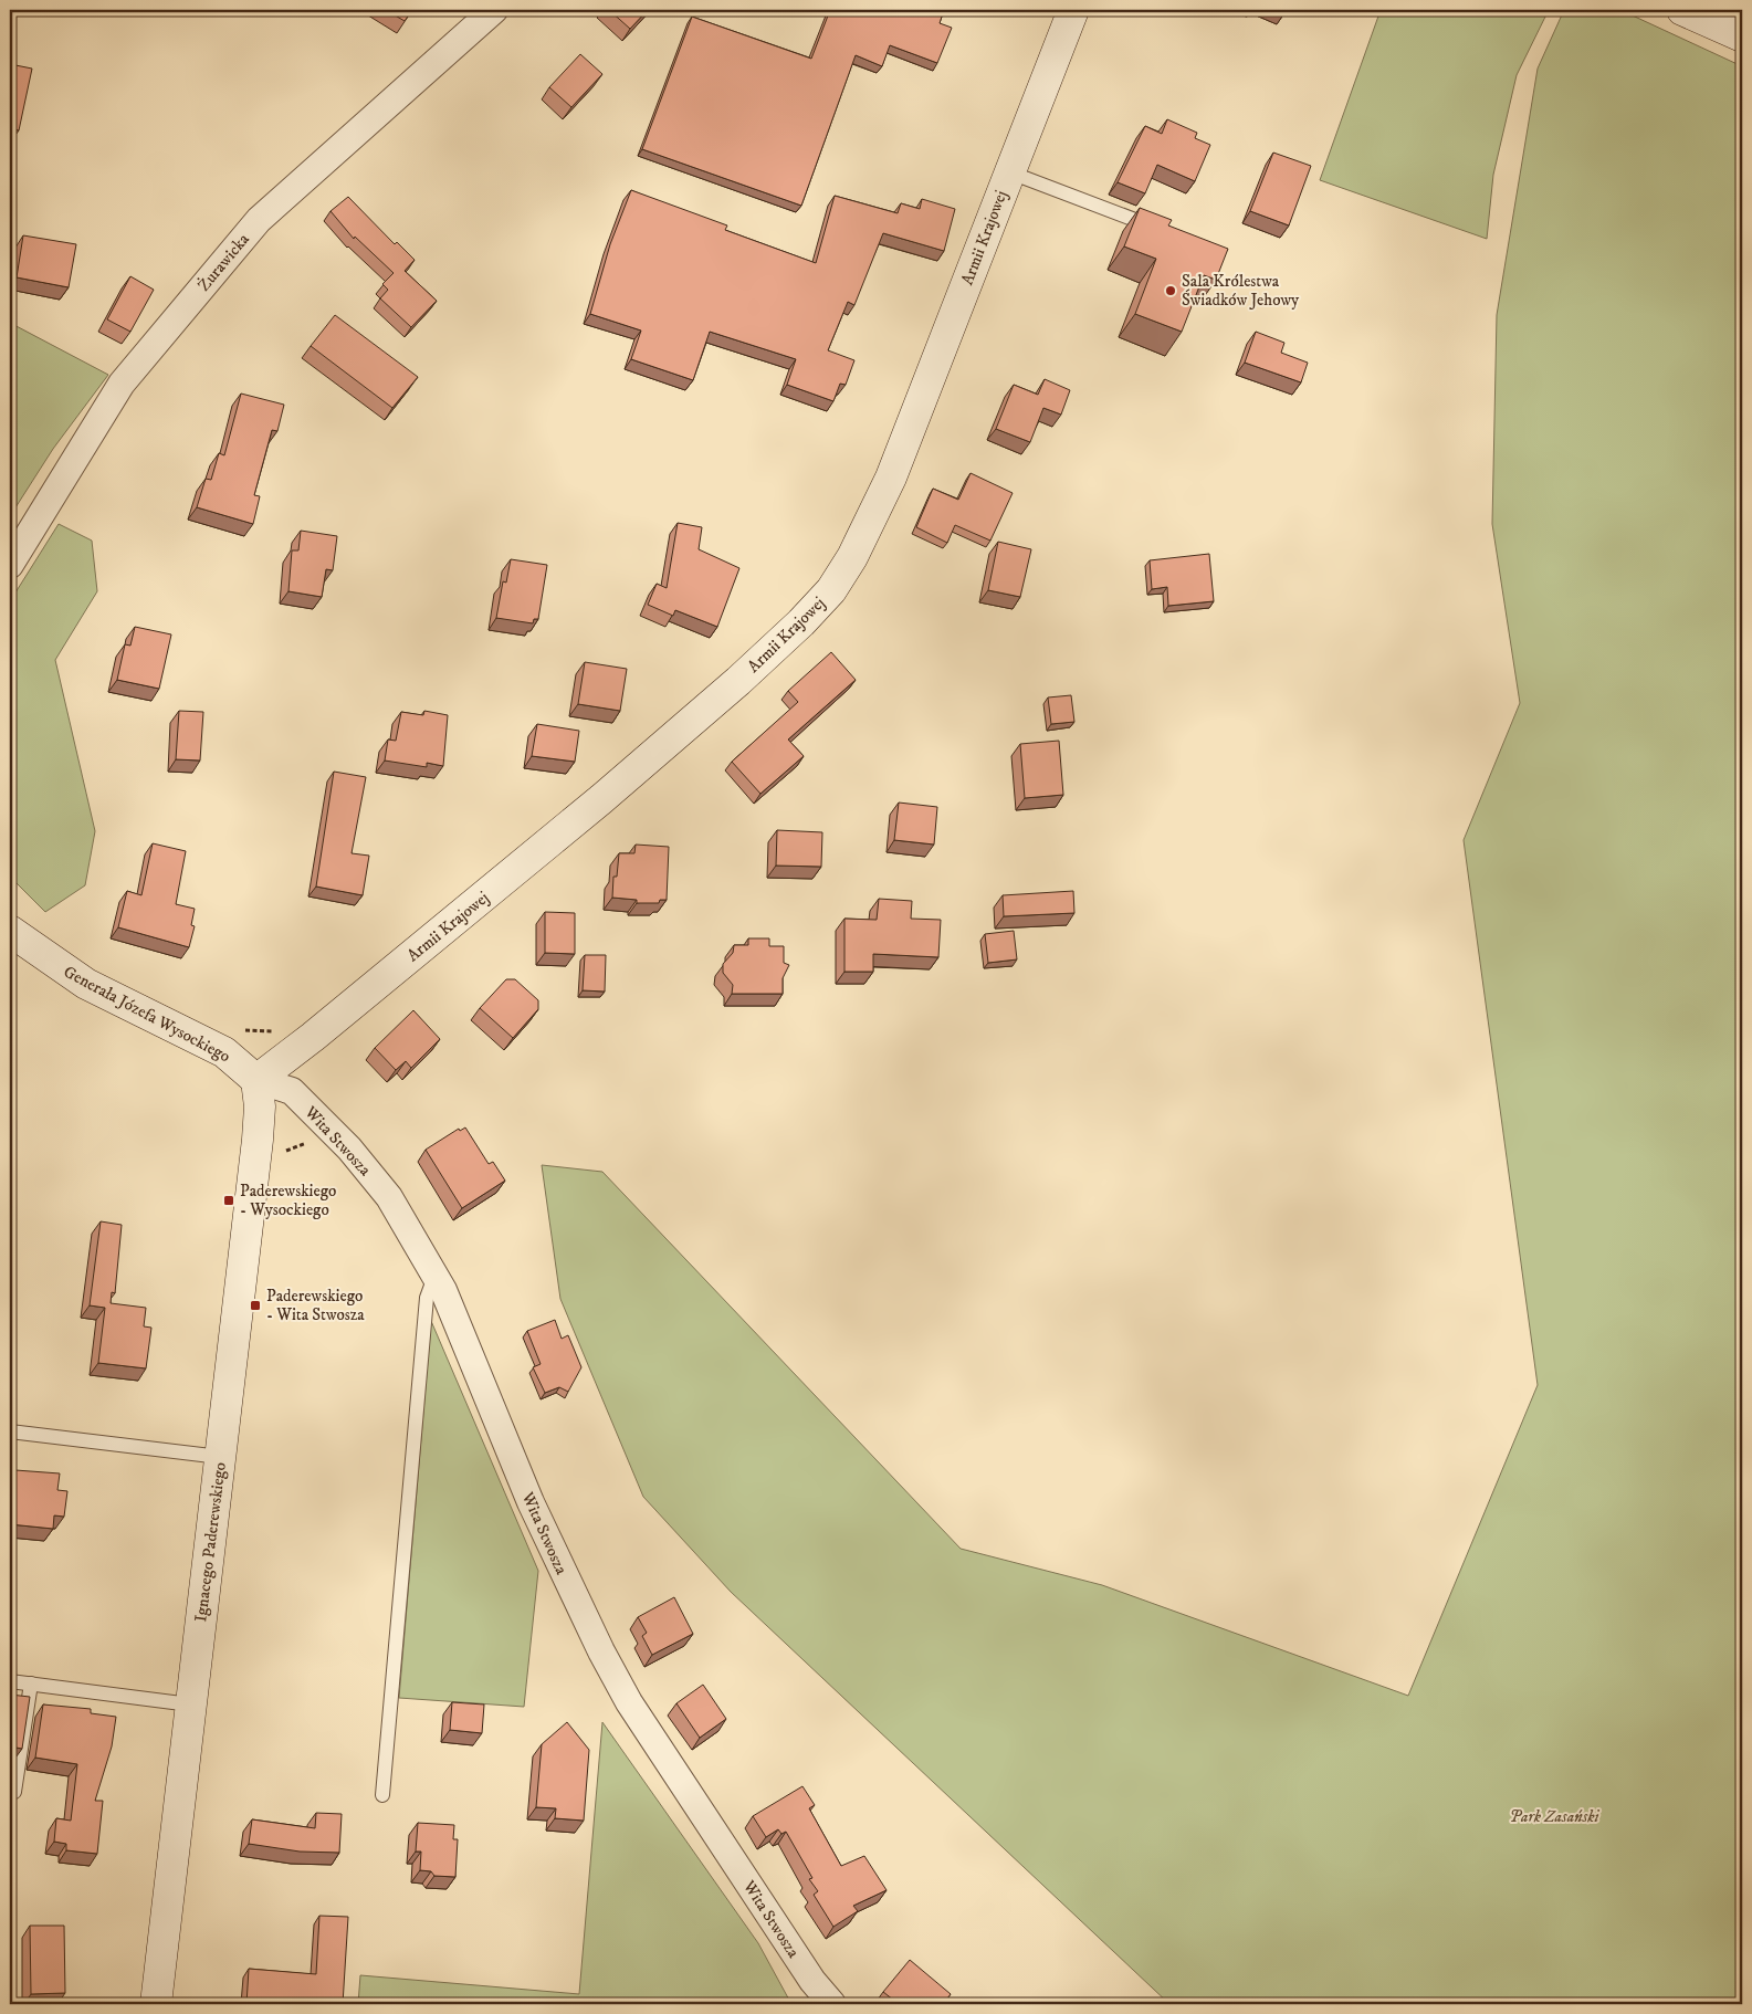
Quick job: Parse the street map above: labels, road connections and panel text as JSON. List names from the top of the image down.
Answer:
{
  "streets": {
    "street": [
      "Armii Krajowej",
      "Żurawicka",
      "Generała Józefa Wysockiego",
      "Wita Stwosza",
      "Ignacego Paderewskiego"
    ]
  },
  "crossings": [
    ["Armii Krajowej", "Generała Józefa Wysockiego"],
    ["Armii Krajowej", "Wita Stwosza"],
    ["Armii Krajowej", "Ignacego Paderewskiego"],
    ["Generała Józefa Wysockiego", "Wita Stwosza"],
    ["Generała Józefa Wysockiego", "Ignacego Paderewskiego"],
    ["Wita Stwosza", "Ignacego Paderewskiego"]
  ],
  "parks": ["Park Zasański"],
  "places": {
    "other": ["Sala Królestwa Świadków Jehowy"],
    "transit": ["Paderewskiego - Wysockiego", "Paderewskiego - Wita Stwosza"]
  }
}
